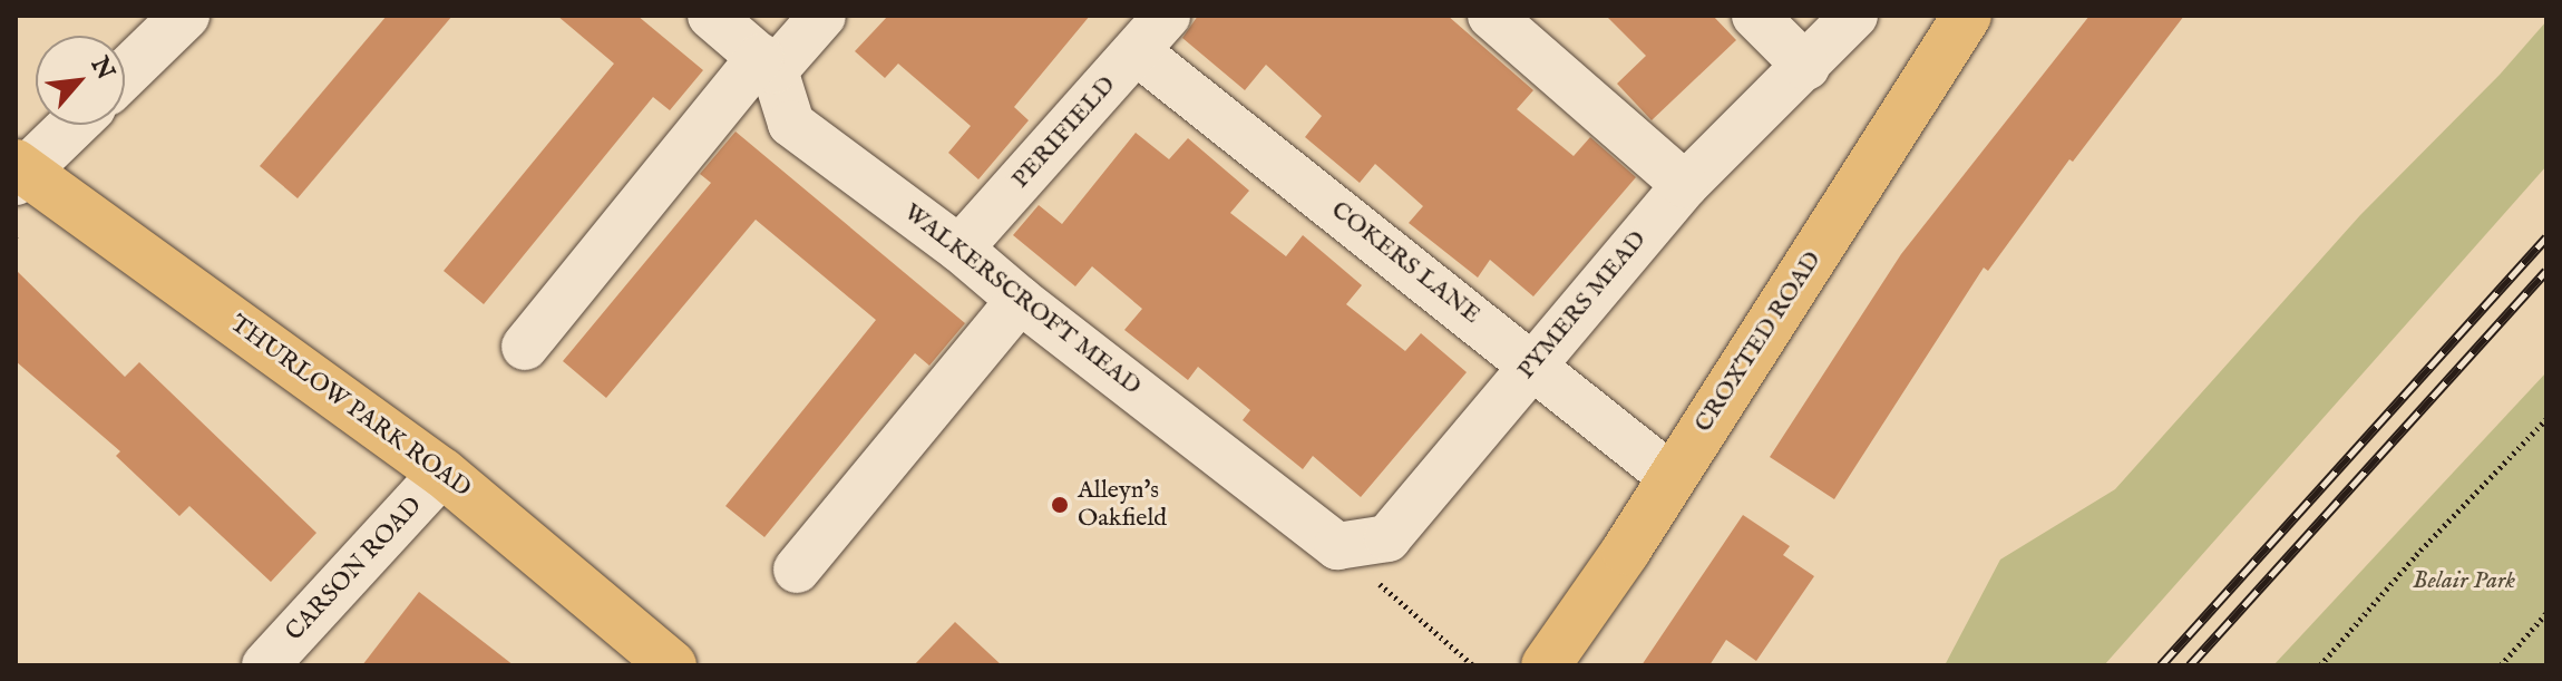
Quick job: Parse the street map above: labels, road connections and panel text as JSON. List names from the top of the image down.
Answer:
{
  "streets": {
    "main road": ["CROXTED ROAD", "THURLOW PARK ROAD"],
    "street": [
      "PERIFIELD",
      "COKERS LANE",
      "WALKERSCROFT MEAD",
      "PYMERS MEAD",
      "CARSON ROAD"
    ]
  },
  "crossings": [
    ["PERIFIELD", "COKERS LANE"],
    ["PERIFIELD", "WALKERSCROFT MEAD"],
    ["COKERS LANE", "PYMERS MEAD"],
    ["COKERS LANE", "CROXTED ROAD"],
    ["WALKERSCROFT MEAD", "PYMERS MEAD"],
    ["THURLOW PARK ROAD", "CARSON ROAD"]
  ],
  "parks": ["Belair Park"],
  "places": ["Alleyn's Oakfield"],
  "north": "top right"
}
